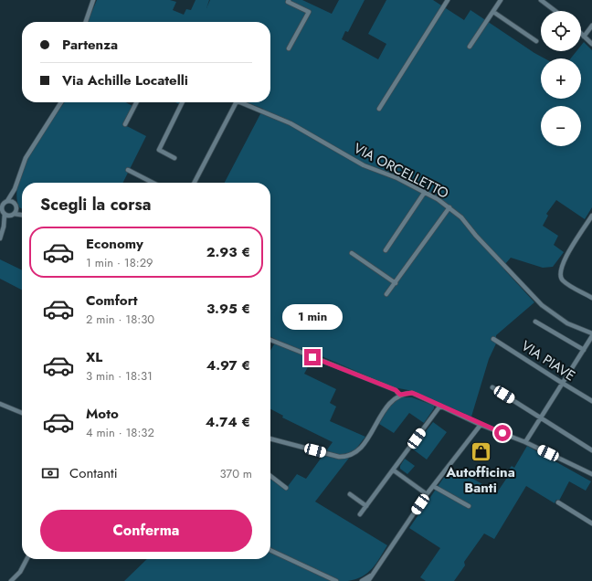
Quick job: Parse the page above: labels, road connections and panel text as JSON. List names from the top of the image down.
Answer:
{
  "streets": {
    "street": ["VIA ORCELLETTO", "VIA PIAVE"]
  },
  "places": {
    "shop": ["Autofficina Banti"]
  },
  "page": {
    "map_buttons": ["+", "−"],
    "banner": ["Partenza", "Via Achille Locatelli"],
    "heading": "Scegli la corsa",
    "list": [
      {
        "name": "Economy",
        "note": "1 min · 18:29",
        "value": "2.93 €"
      },
      {
        "name": "Comfort",
        "note": "2 min · 18:30",
        "value": "3.95 €"
      },
      {
        "name": "XL",
        "note": "3 min · 18:31",
        "value": "4.97 €"
      },
      {
        "name": "Moto",
        "note": "4 min · 18:32",
        "value": "4.74 €"
      }
    ],
    "bubble": "1 min",
    "pay": ["Contanti", "370 m"],
    "buttons": "Conferma"
  }
}
